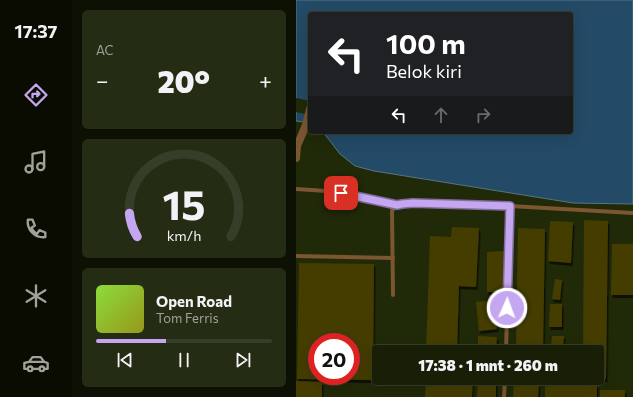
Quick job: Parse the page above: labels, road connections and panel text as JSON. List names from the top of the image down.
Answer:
{
  "page": {
    "tabs": "17:37",
    "tile": "AC",
    "turn": ["100 m", "Belok kiri"],
    "heat": ["−", "20°", "+"],
    "song": ["Open Road", "Tom Ferris"],
    "limit": "20",
    "trip": "17:38 · 1 mnt · 260 m",
    "gauge": ["15", "km/h"]
  }
}
